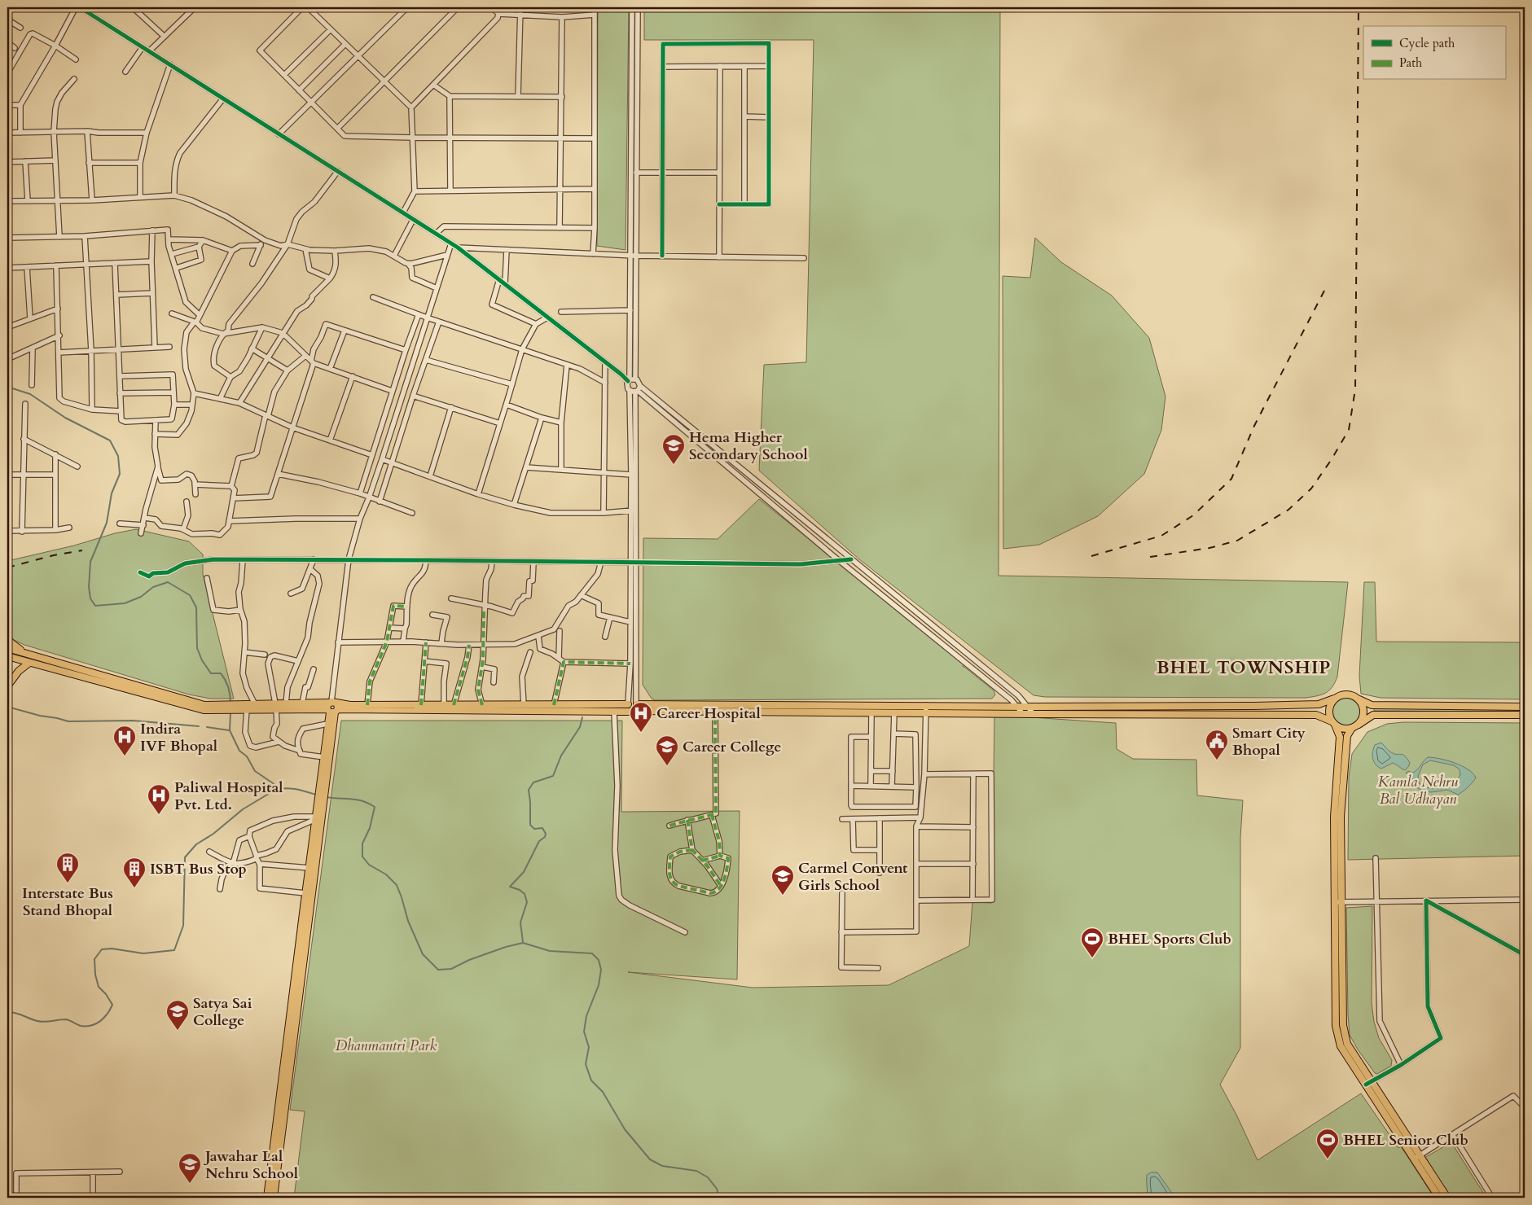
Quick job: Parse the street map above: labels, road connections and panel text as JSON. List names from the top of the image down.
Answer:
{
  "districts": ["BHEL TOWNSHIP"],
  "parks": ["Kamla Nehru Bal Udhayan", "Dhanmantri Park"],
  "places": {
    "school or university": [
      "Hema Higher Secondary School",
      "Career College",
      "Carmel Convent Girls School",
      "Satya Sai College",
      "Jawahar Lal Nehru School"
    ],
    "hospital": ["Career Hospital", "Indira IVF Bhopal", "Paliwal Hospital Pvt. Ltd."],
    "public building": ["Smart City Bhopal"],
    "building": ["Interstate Bus Stand Bhopal", "ISBT Bus Stop"],
    "sports": ["BHEL Sports Club", "BHEL Senior Club"]
  },
  "legend": ["Cycle path", "Path"]
}
